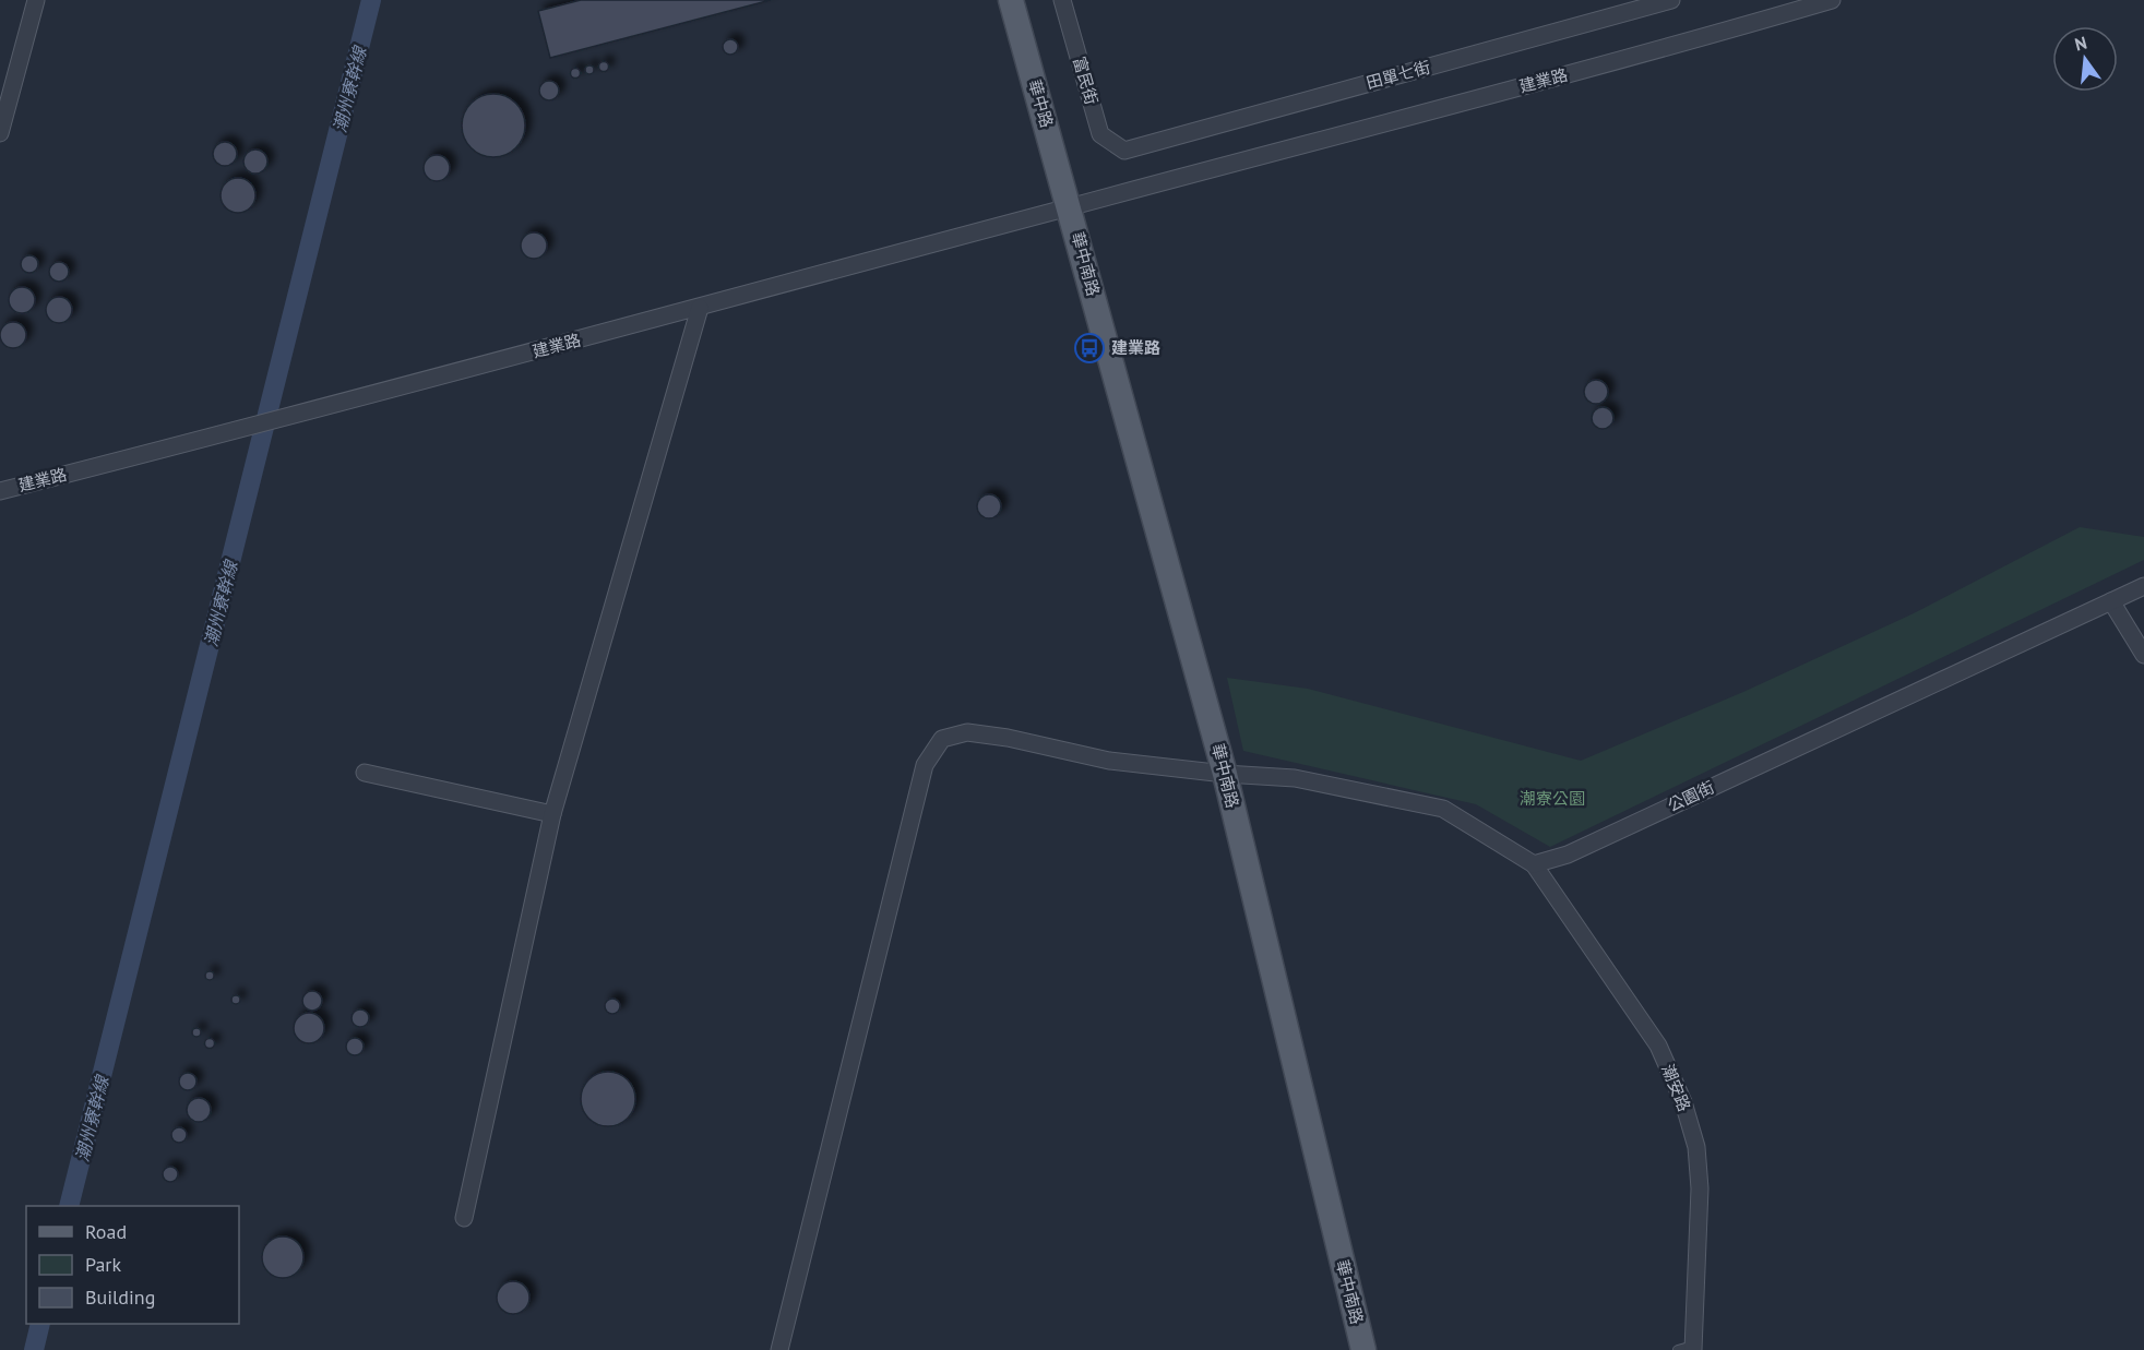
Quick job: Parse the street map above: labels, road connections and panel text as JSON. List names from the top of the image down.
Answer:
{
  "streets": {
    "main road": ["華中路", "華中南路"],
    "street": [
      "田單七街",
      "富民街",
      "建業路",
      "公園街",
      "潮安路"
    ]
  },
  "crossings": [
    ["田單七街", "富民街"],
    ["建業路", "華中路"],
    ["建業路", "華中南路"],
    ["華中路", "華中南路"],
    ["公園街", "潮安路"]
  ],
  "water": ["潮州寮幹線"],
  "parks": ["潮寮公園"],
  "places": {
    "bus stop": ["建業路"]
  },
  "legend": ["Road", "Park", "Building"],
  "north": "top"
}
